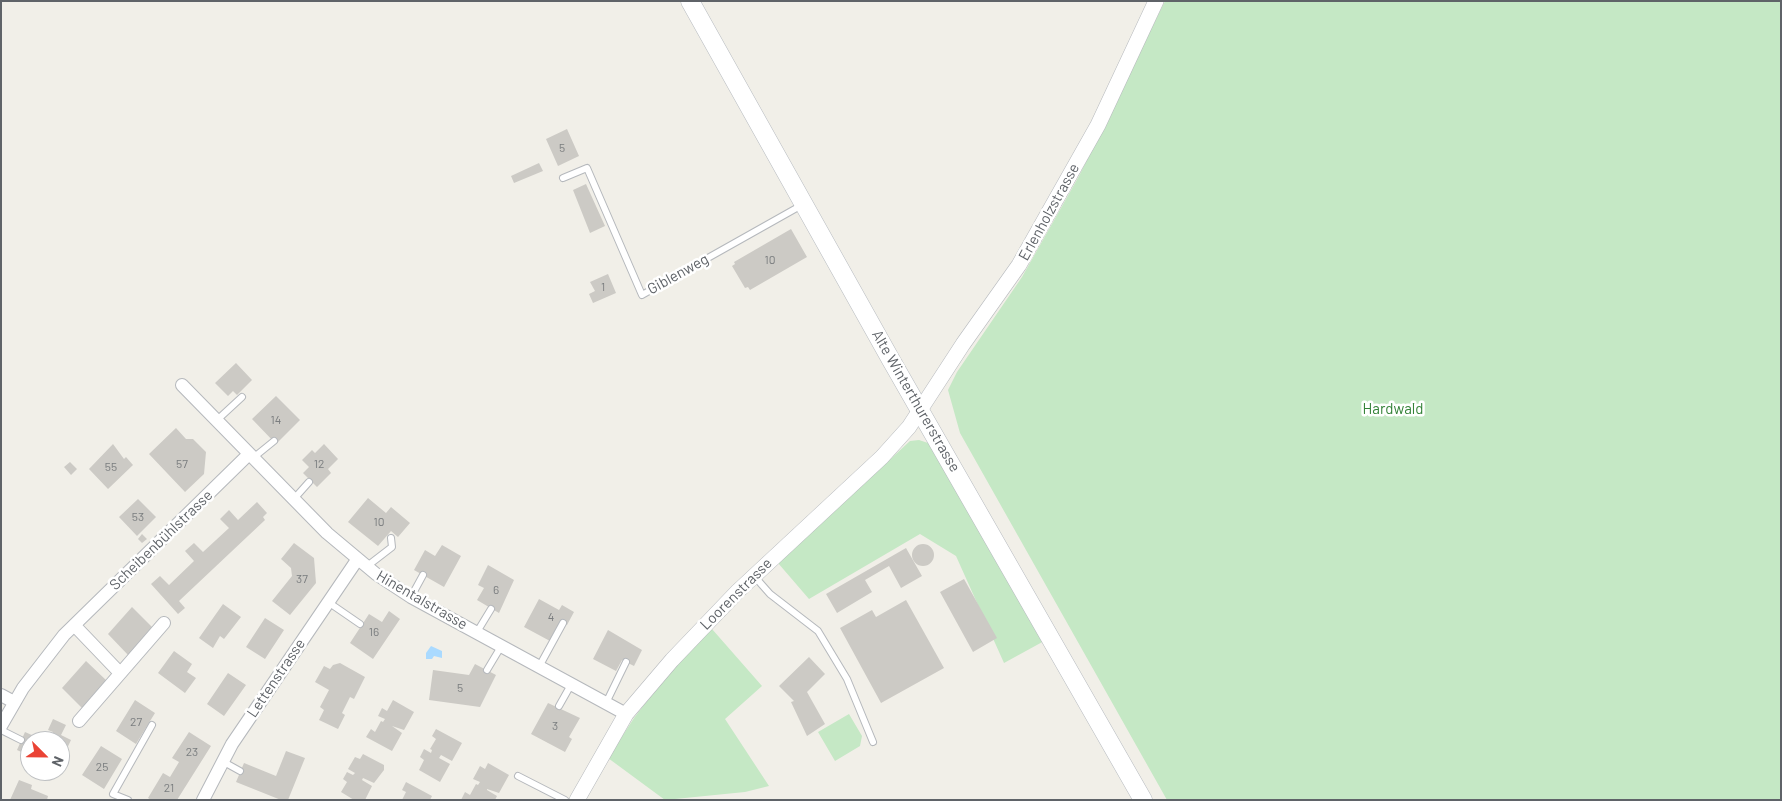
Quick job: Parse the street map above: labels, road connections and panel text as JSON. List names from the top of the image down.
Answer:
{
  "streets": {
    "main road": ["Alte Winterthurerstrasse"],
    "street": [
      "Erlenholzstrasse",
      "Scheibenbühlstrasse",
      "Loorenstrasse",
      "Hinentalstrasse",
      "Lettenstrasse"
    ],
    "lane": ["Giblenweg"]
  },
  "crossings": [
    ["Erlenholzstrasse", "Alte Winterthurerstrasse"],
    ["Erlenholzstrasse", "Loorenstrasse"],
    ["Giblenweg", "Alte Winterthurerstrasse"],
    ["Alte Winterthurerstrasse", "Loorenstrasse"],
    ["Scheibenbühlstrasse", "Hinentalstrasse"],
    ["Loorenstrasse", "Hinentalstrasse"],
    ["Hinentalstrasse", "Lettenstrasse"]
  ],
  "parks": ["Hardwald"],
  "house_numbers": [
    "5",
    "10",
    "1",
    "14",
    "57",
    "12",
    "55",
    "53",
    "10",
    "37",
    "6",
    "4",
    "16",
    "5",
    "27",
    "3",
    "23",
    "25",
    "21"
  ],
  "north": "bottom right"
}
